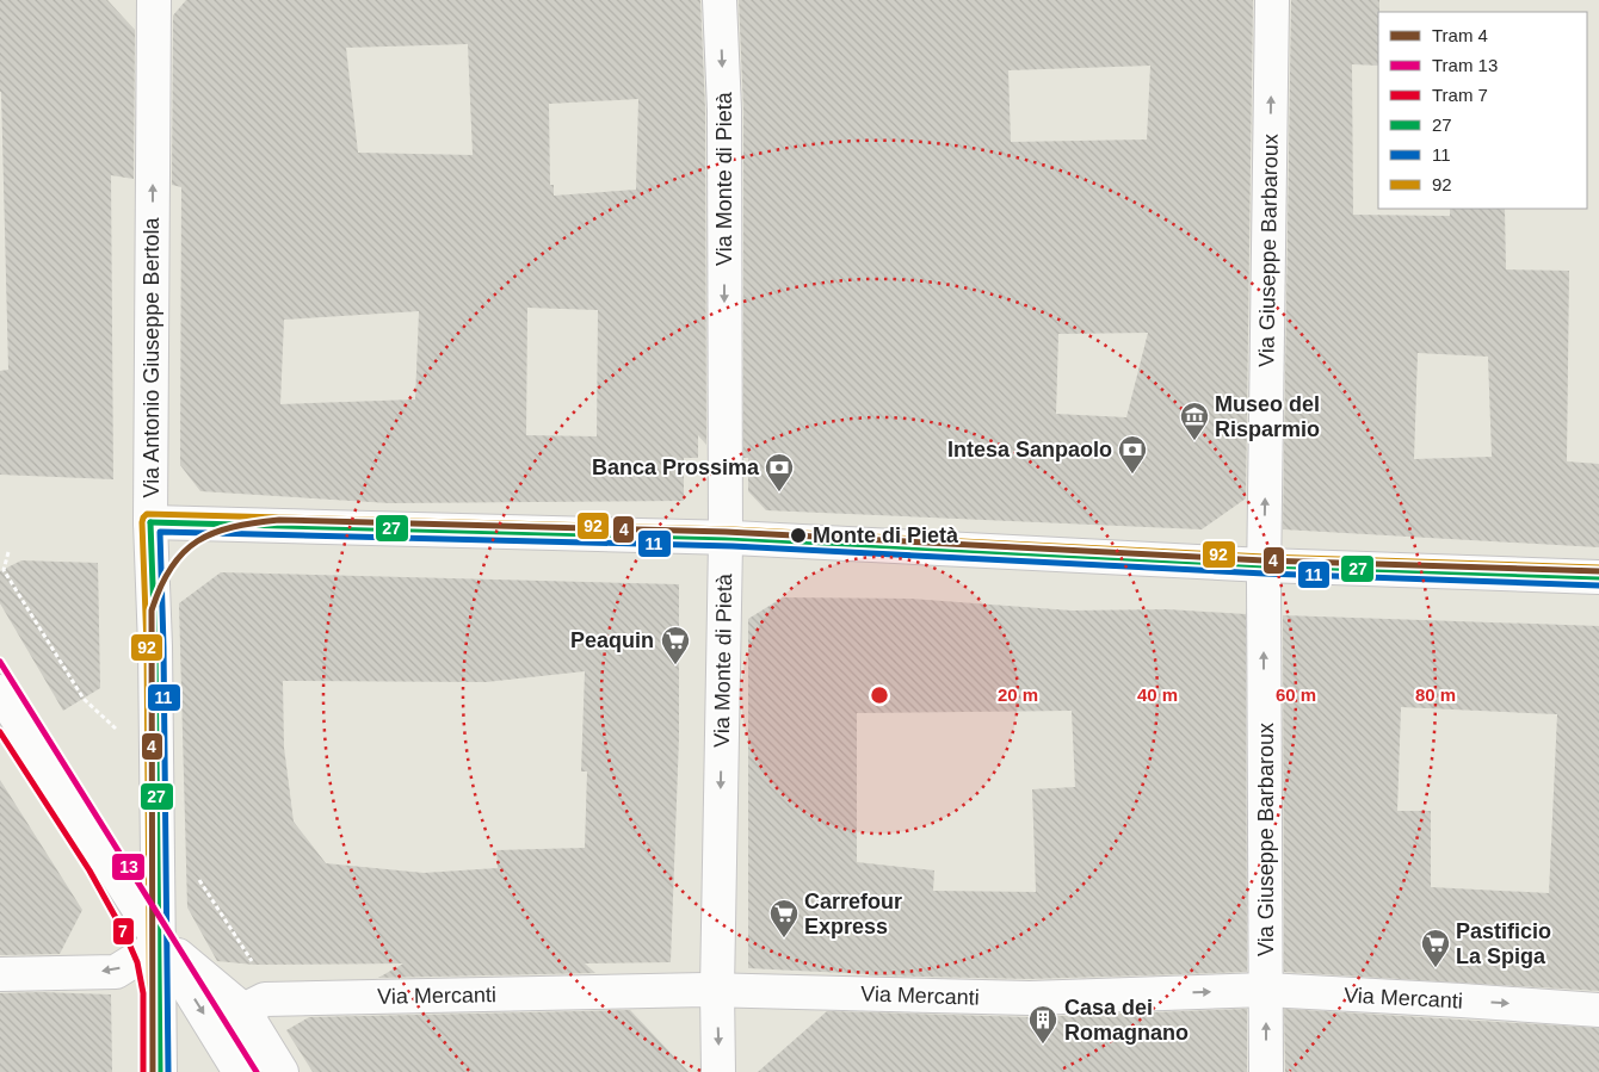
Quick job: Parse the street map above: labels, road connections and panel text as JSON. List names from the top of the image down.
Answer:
{
  "streets": {
    "street": [
      "Via Monte di Pietà",
      "Via Giuseppe Barbaroux",
      "Via Antonio Giuseppe Bertola",
      "Via Mercanti"
    ]
  },
  "crossings": [
    ["Via Monte di Pietà", "Via Mercanti"],
    ["Via Giuseppe Barbaroux", "Via Mercanti"]
  ],
  "one_way": [
    "Via Monte di Pietà",
    "Via Giuseppe Barbaroux",
    "Via Antonio Giuseppe Bertola",
    "Via Mercanti"
  ],
  "places": {
    "museum": ["Museo del Risparmio"],
    "bank": ["Intesa Sanpaolo", "Banca Prossima"],
    "other": ["Monte di Pietà"],
    "supermarket": ["Peaquin", "Carrefour Express", "Pastificio La Spiga"],
    "building": ["Casa dei Romagnano"]
  },
  "lines": [
    "transit line 92",
    "tram line 4",
    "transit line 27",
    "transit line 11",
    "tram line 13",
    "tram line 7"
  ],
  "legend": [
    "Tram 4",
    "Tram 13",
    "Tram 7",
    "27",
    "11",
    "92"
  ],
  "rings": [
    "20 m",
    "40 m",
    "60 m",
    "80 m"
  ]
}
